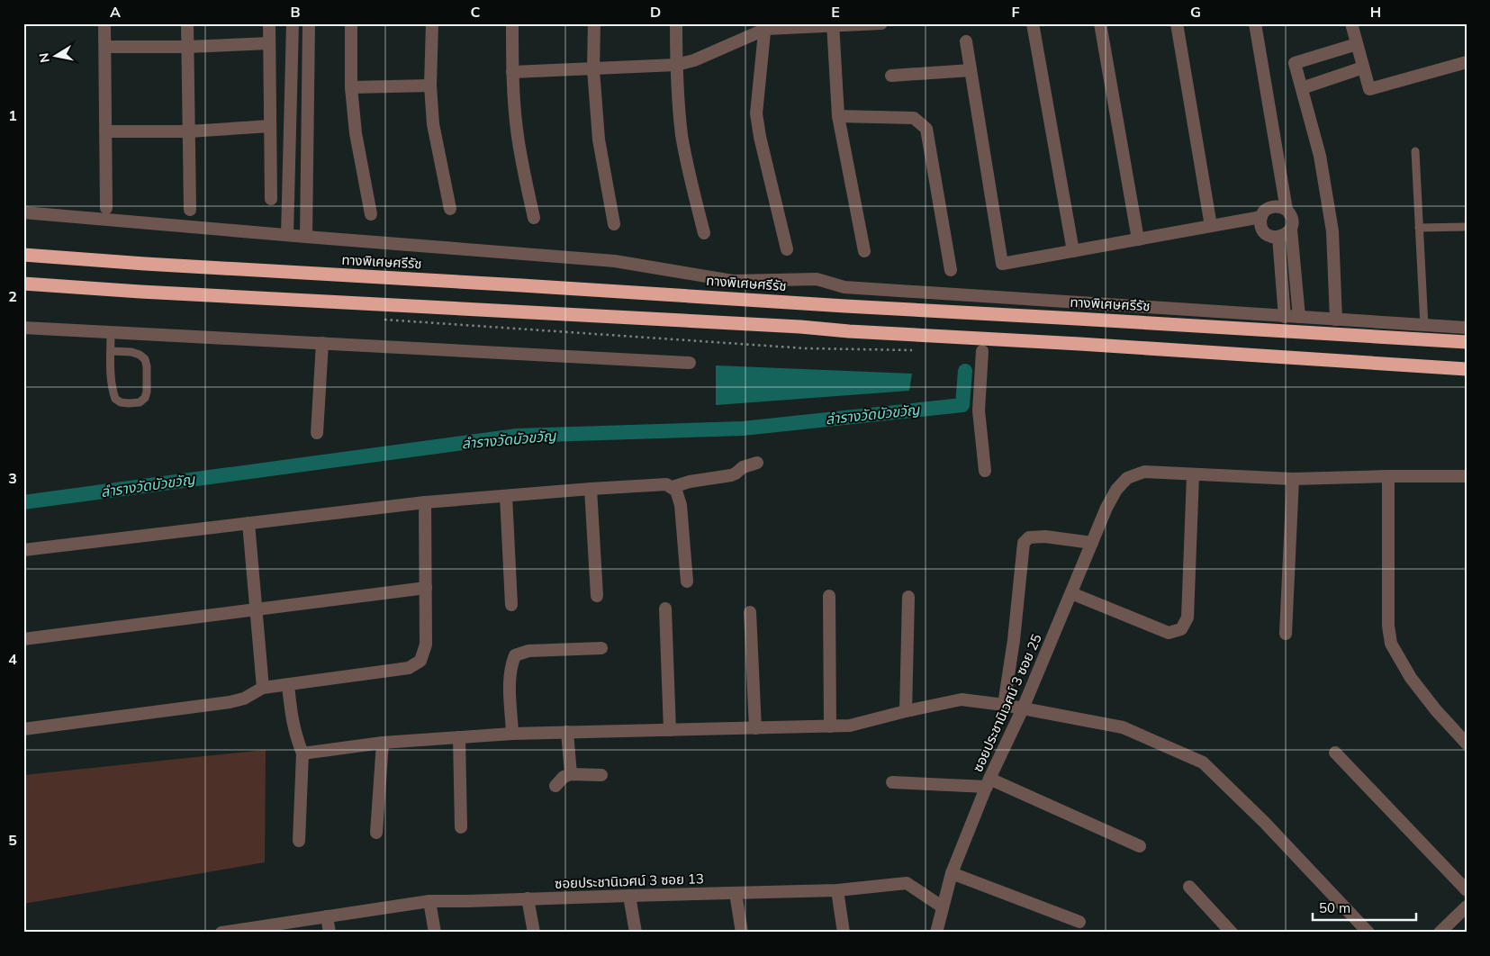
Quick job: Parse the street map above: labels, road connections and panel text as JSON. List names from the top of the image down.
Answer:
{
  "streets": {
    "highway": ["ทางพิเศษศรีรัช"],
    "street": ["ซอยประชานิเวศน์ 3 ซอย 25", "ซอยประชานิเวศน์ 3 ซอย 13"]
  },
  "crossings": [
    ["ซอยประชานิเวศน์ 3 ซอย 25", "ซอยประชานิเวศน์ 3 ซอย 13"]
  ],
  "water": ["ลำรางวัดบัวขวัญ"],
  "scale_bar": "50 m",
  "north": "left",
  "grid": {
    "columns": [
      "A",
      "B",
      "C",
      "D",
      "E",
      "F",
      "G",
      "H"
    ],
    "rows": [
      "1",
      "2",
      "3",
      "4",
      "5"
    ]
  }
}
